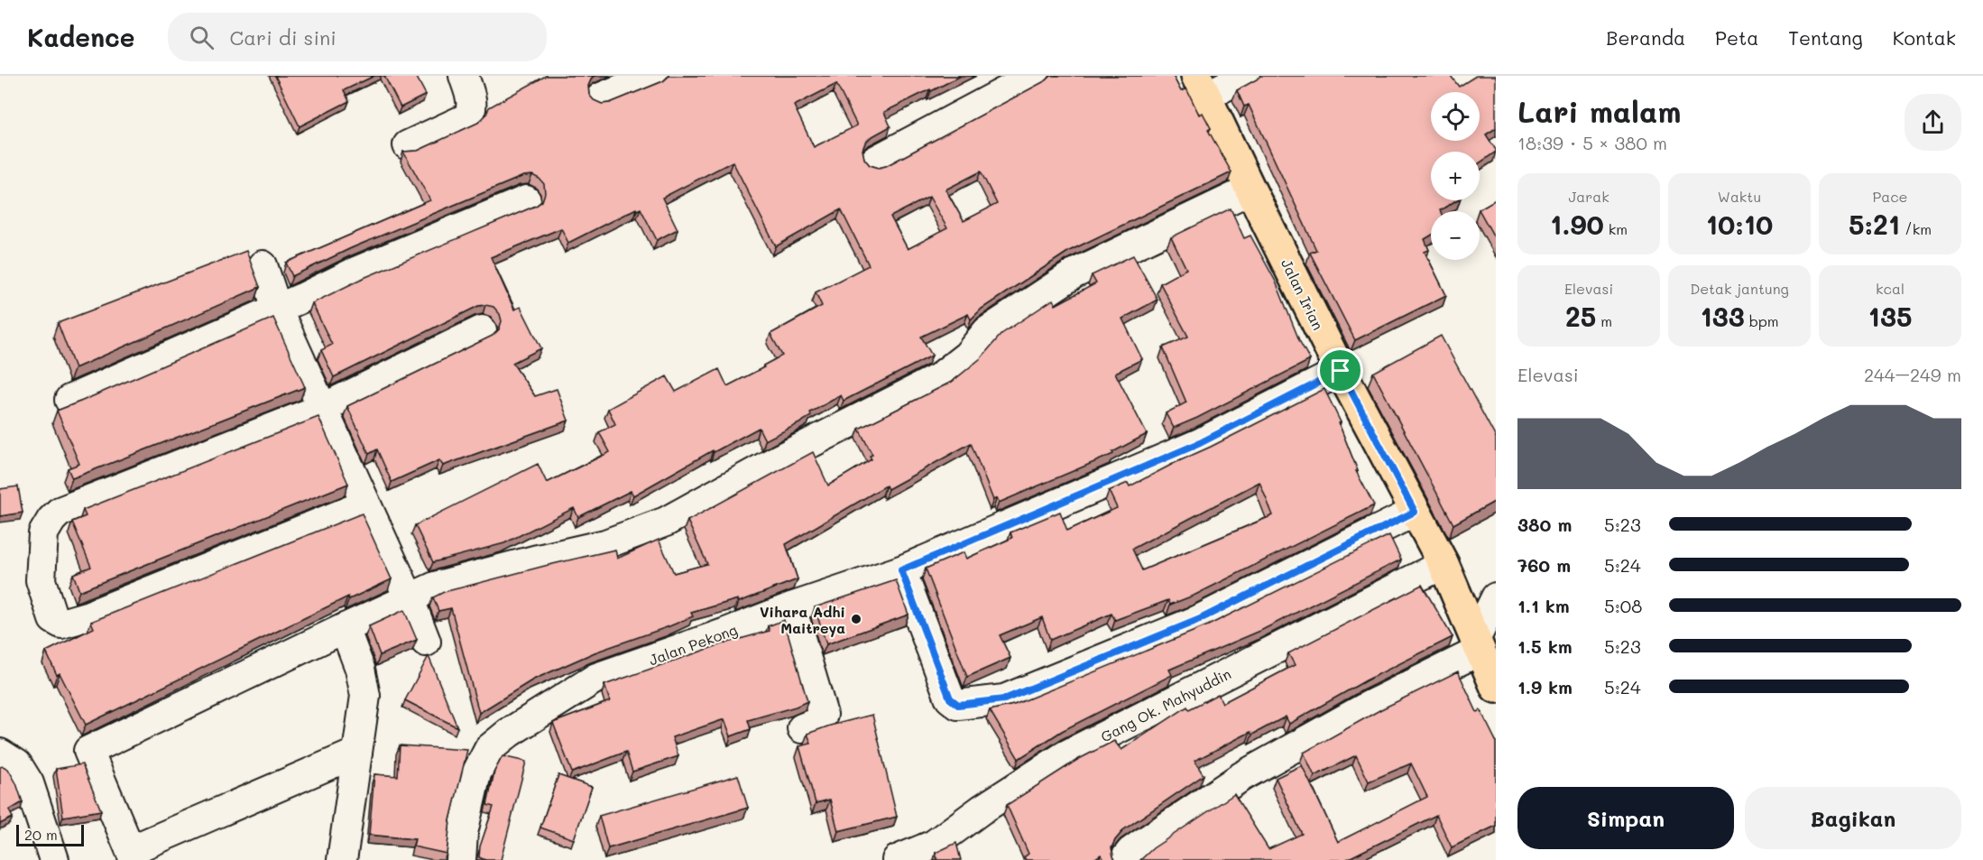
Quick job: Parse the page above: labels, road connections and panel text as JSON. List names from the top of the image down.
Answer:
{
  "streets": {
    "main road": ["Jalan Irian"],
    "street": ["Jalan Pekong", "Gang Ok. Mahyuddin"]
  },
  "crossings": [
    ["Jalan Irian", "Jalan Pekong"],
    ["Jalan Irian", "Gang Ok. Mahyuddin"]
  ],
  "places": ["Vihara Adhi Maitreya"],
  "scale_bar": "20 m",
  "page": {
    "header": "Kadence",
    "search": "Cari di sini",
    "nav": [
      "Beranda",
      "Peta",
      "Tentang",
      "Kontak"
    ],
    "heading": ["Lari malam", "18:39 · 5 × 380 m"],
    "map_buttons": ["+", "−"],
    "stats": [
      ["Jarak", "1.90 km"],
      ["Waktu", "10:10"],
      ["Pace", "5:21 /km"],
      ["Elevasi", "25 m"],
      ["Detak jantung", "133 bpm"],
      ["kcal", "135"]
    ],
    "chart": ["Elevasi", "244–249 m"],
    "list": [
      {
        "name": "380 m",
        "note": "5:23"
      },
      {
        "name": "760 m",
        "note": "5:24"
      },
      {
        "name": "1.1 km",
        "note": "5:08"
      },
      {
        "name": "1.5 km",
        "note": "5:23"
      },
      {
        "name": "1.9 km",
        "note": "5:24"
      }
    ],
    "buttons": ["Simpan", "Bagikan"],
    "scale": "20 m"
  }
}
